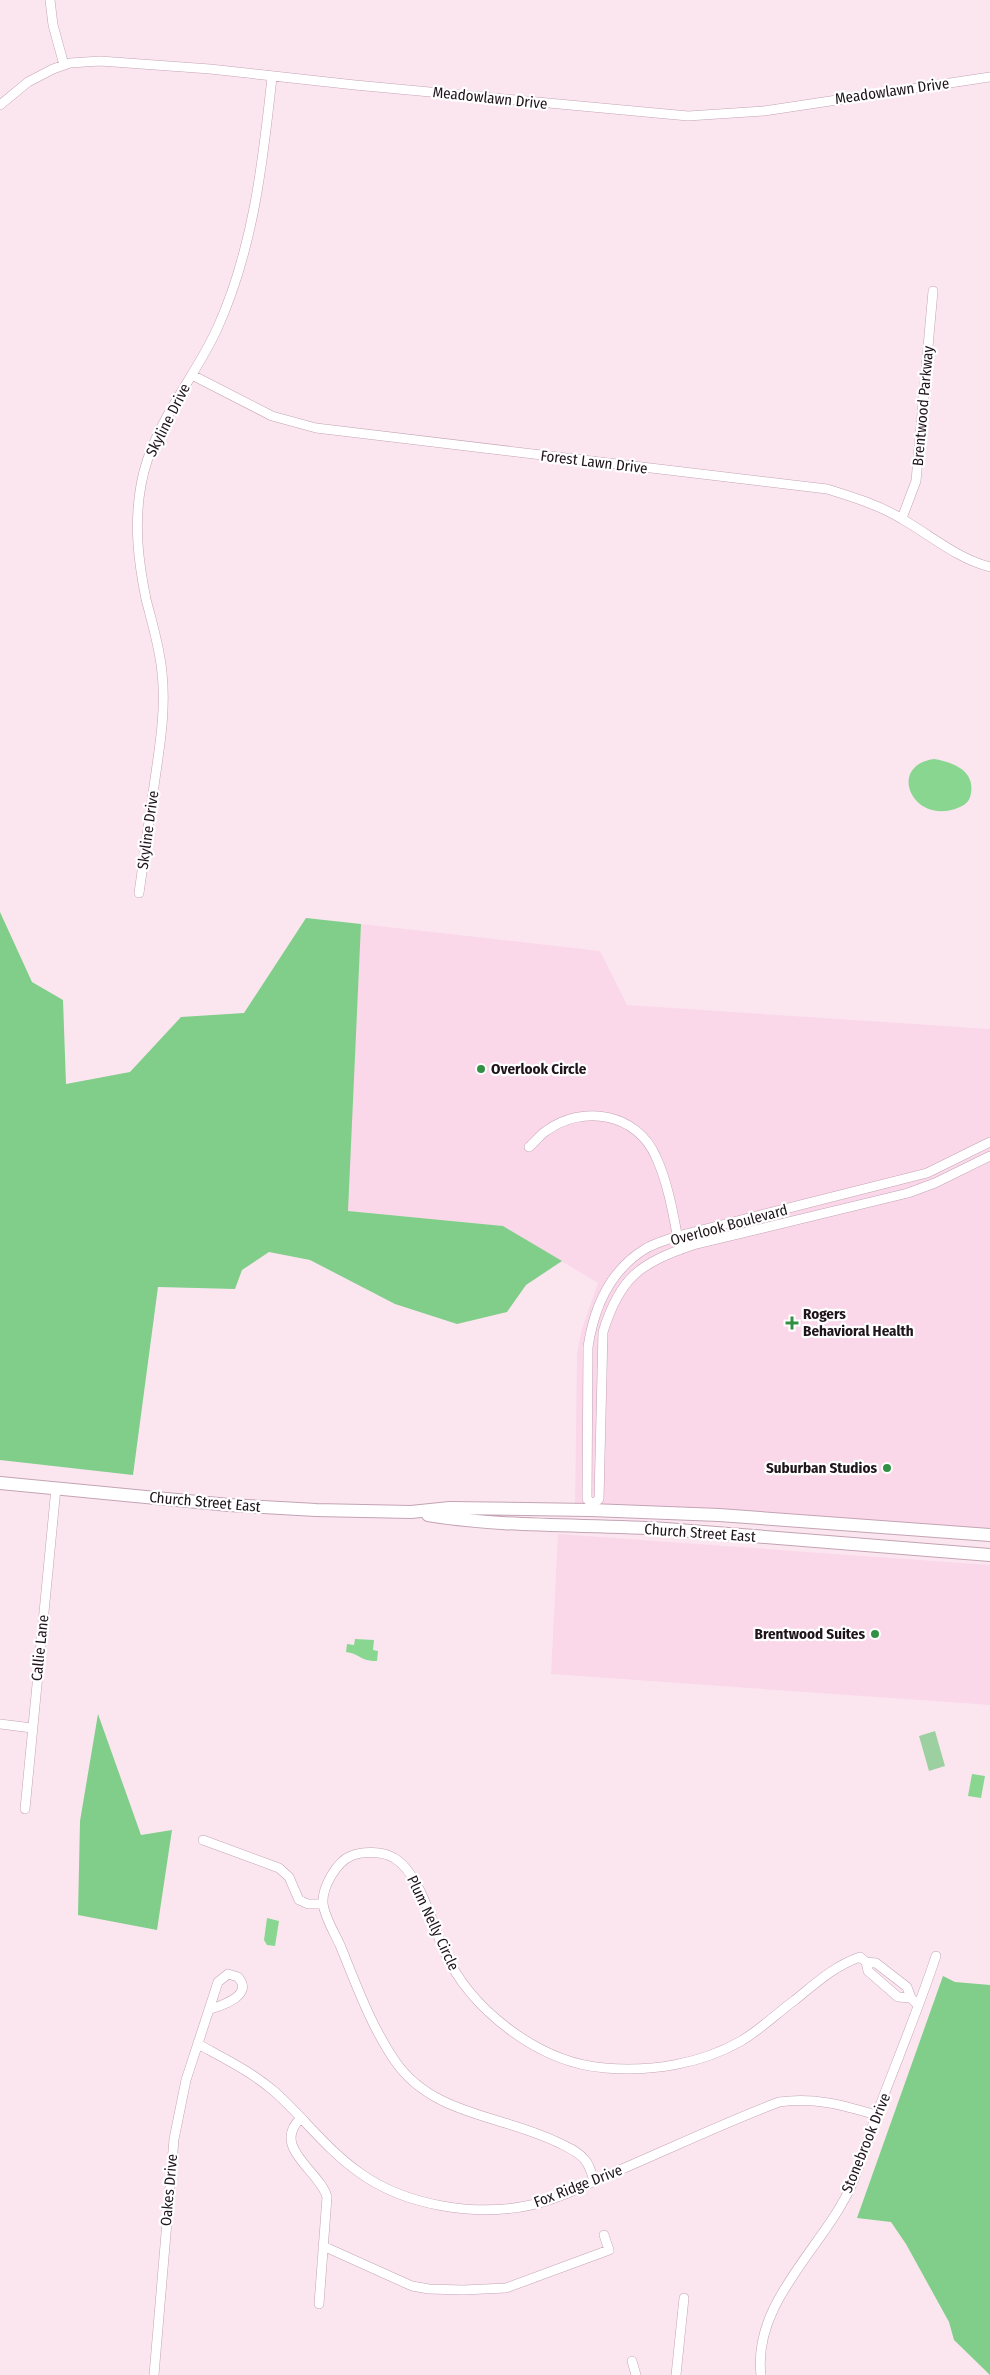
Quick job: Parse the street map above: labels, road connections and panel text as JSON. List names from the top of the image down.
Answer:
{
  "streets": {
    "main road": ["Church Street East"],
    "street": [
      "Meadowlawn Drive",
      "Brentwood Parkway",
      "Skyline Drive",
      "Forest Lawn Drive",
      "Overlook Boulevard",
      "Callie Lane",
      "Plum Nelly Circle",
      "Stonebrook Drive",
      "Fox Ridge Drive",
      "Oakes Drive"
    ]
  },
  "crossings": [
    ["Meadowlawn Drive", "Skyline Drive"],
    ["Brentwood Parkway", "Forest Lawn Drive"],
    ["Skyline Drive", "Forest Lawn Drive"],
    ["Overlook Boulevard", "Church Street East"],
    ["Church Street East", "Callie Lane"],
    ["Plum Nelly Circle", "Stonebrook Drive"],
    ["Stonebrook Drive", "Fox Ridge Drive"],
    ["Fox Ridge Drive", "Oakes Drive"]
  ],
  "places": {
    "other": ["Overlook Circle", "Suburban Studios", "Brentwood Suites"],
    "health": ["Rogers Behavioral Health"]
  }
}
